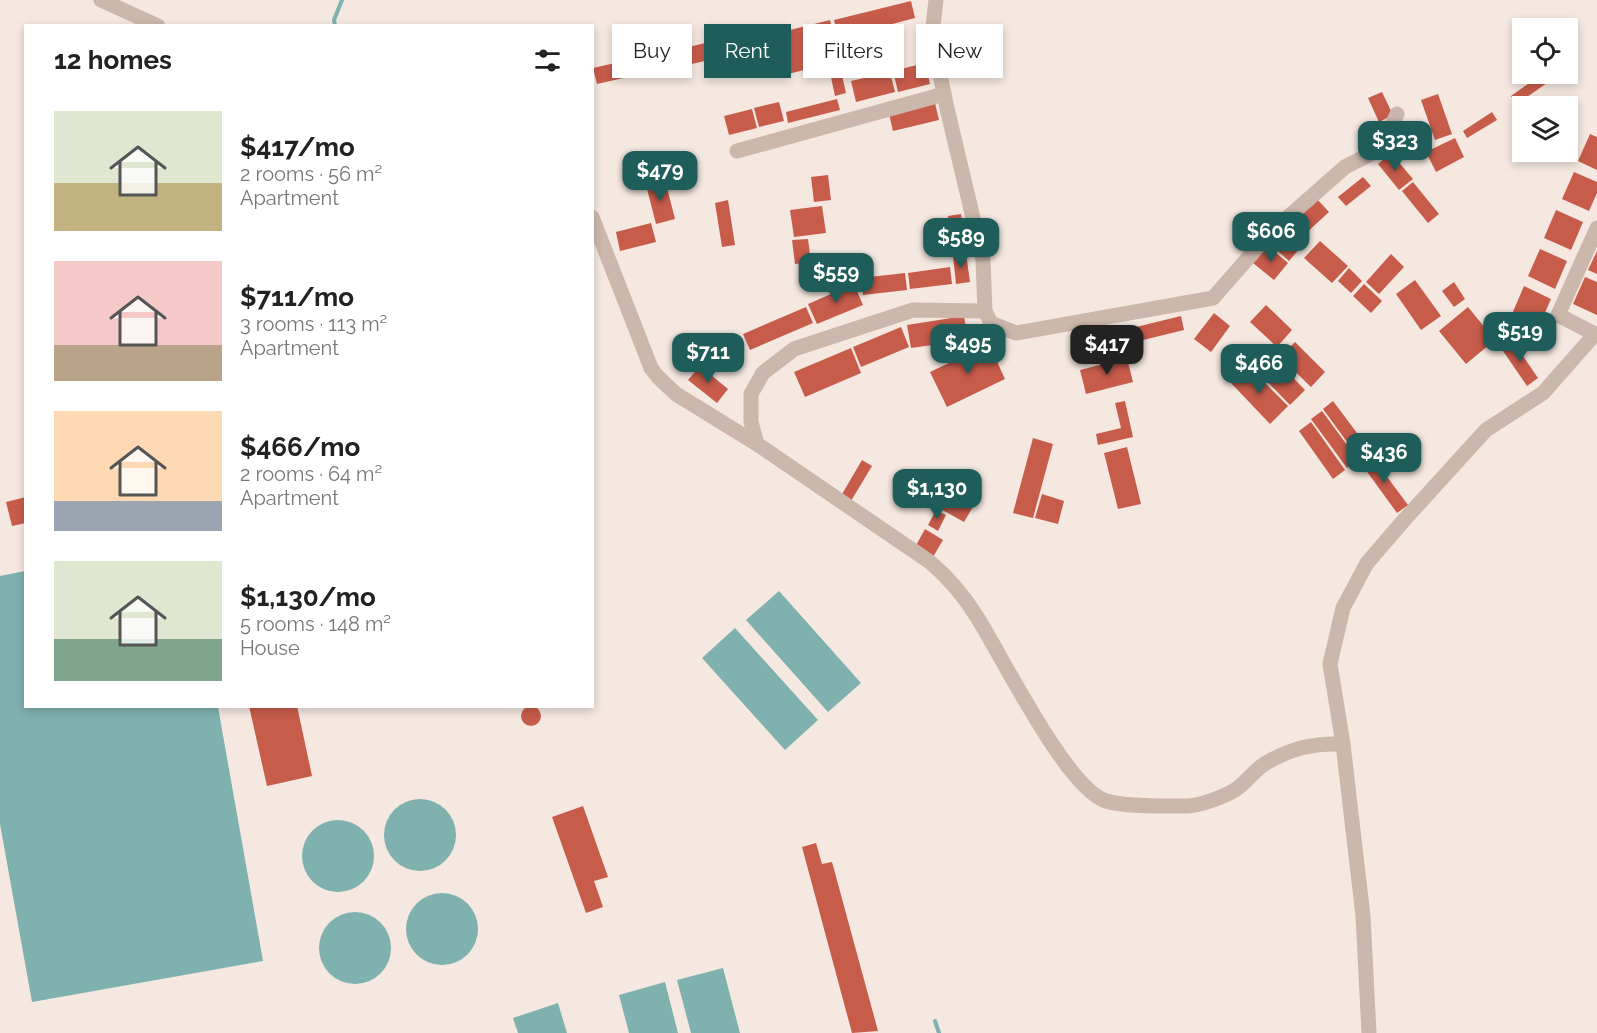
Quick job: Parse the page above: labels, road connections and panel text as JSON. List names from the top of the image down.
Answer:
{
  "page": {
    "chip": [
      "Buy",
      "Rent",
      "Filters",
      "New"
    ],
    "heading": "12 homes",
    "list": [
      {
        "name": "$417/mo",
        "note": "2 rooms · 56 m² · Apartment"
      },
      {
        "name": "$711/mo",
        "note": "3 rooms · 113 m² · Apartment"
      },
      {
        "name": "$466/mo",
        "note": "2 rooms · 64 m² · Apartment"
      },
      {
        "name": "$1,130/mo",
        "note": "5 rooms · 148 m² · House"
      }
    ],
    "price": [
      "$323",
      "$479",
      "$606",
      "$589",
      "$559",
      "$519",
      "$495",
      "$417",
      "$711",
      "$466",
      "$436",
      "$1,130"
    ]
  }
}
